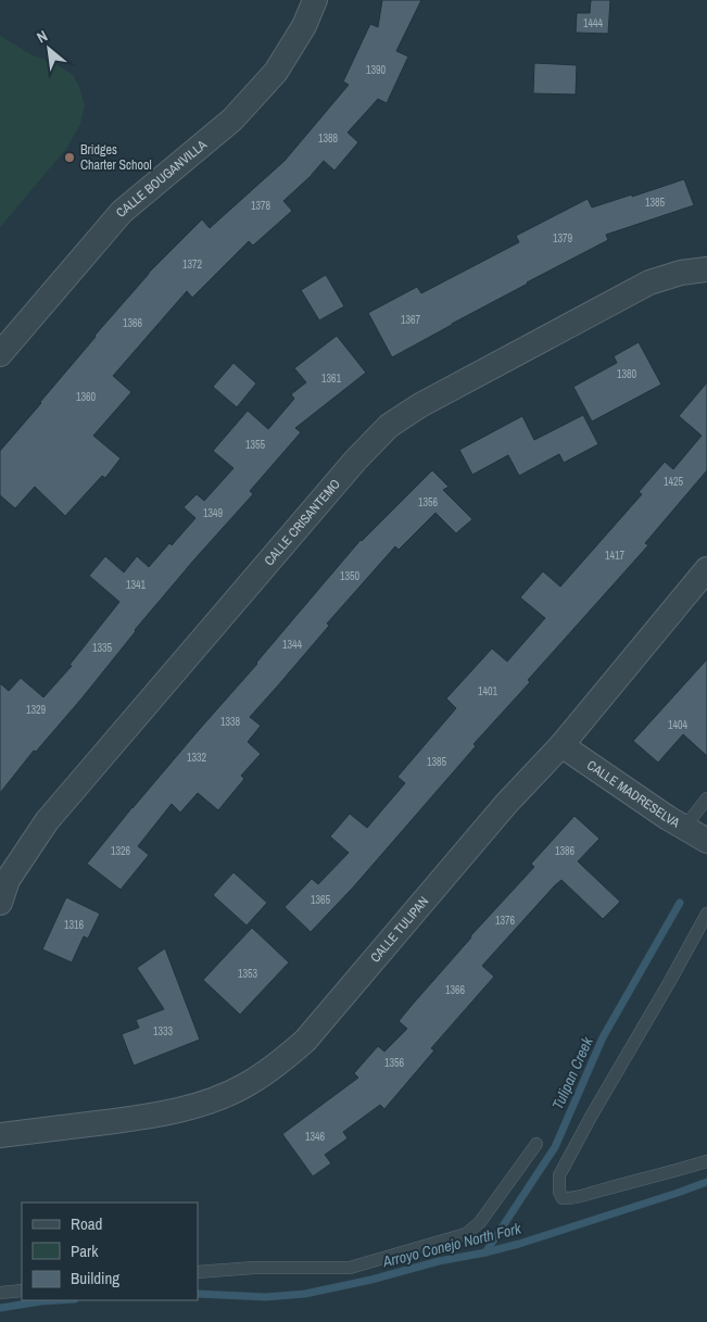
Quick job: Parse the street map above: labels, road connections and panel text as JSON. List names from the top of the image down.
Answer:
{
  "streets": {
    "street": [
      "CALLE BOUGANVILLA",
      "CALLE CRISANTEMO",
      "CALLE MADRESELVA",
      "CALLE TULIPAN"
    ]
  },
  "crossings": [
    ["CALLE MADRESELVA", "CALLE TULIPAN"]
  ],
  "water": ["Tulipan Creek", "Arroyo Conejo North Fork"],
  "places": ["Bridges Charter School"],
  "house_numbers": [
    "1444",
    "1390",
    "1388",
    "1385",
    "1378",
    "1379",
    "1372",
    "1367",
    "1366",
    "1380",
    "1361",
    "1360",
    "1355",
    "1425",
    "1356",
    "1349",
    "1417",
    "1350",
    "1341",
    "1344",
    "1335",
    "1401",
    "1329",
    "1338",
    "1404",
    "1332",
    "1385",
    "1326",
    "1386",
    "1365",
    "1376",
    "1316",
    "1353",
    "1366",
    "1333",
    "1356",
    "1346"
  ],
  "legend": ["Road", "Park", "Building"],
  "north": "top left"
}
